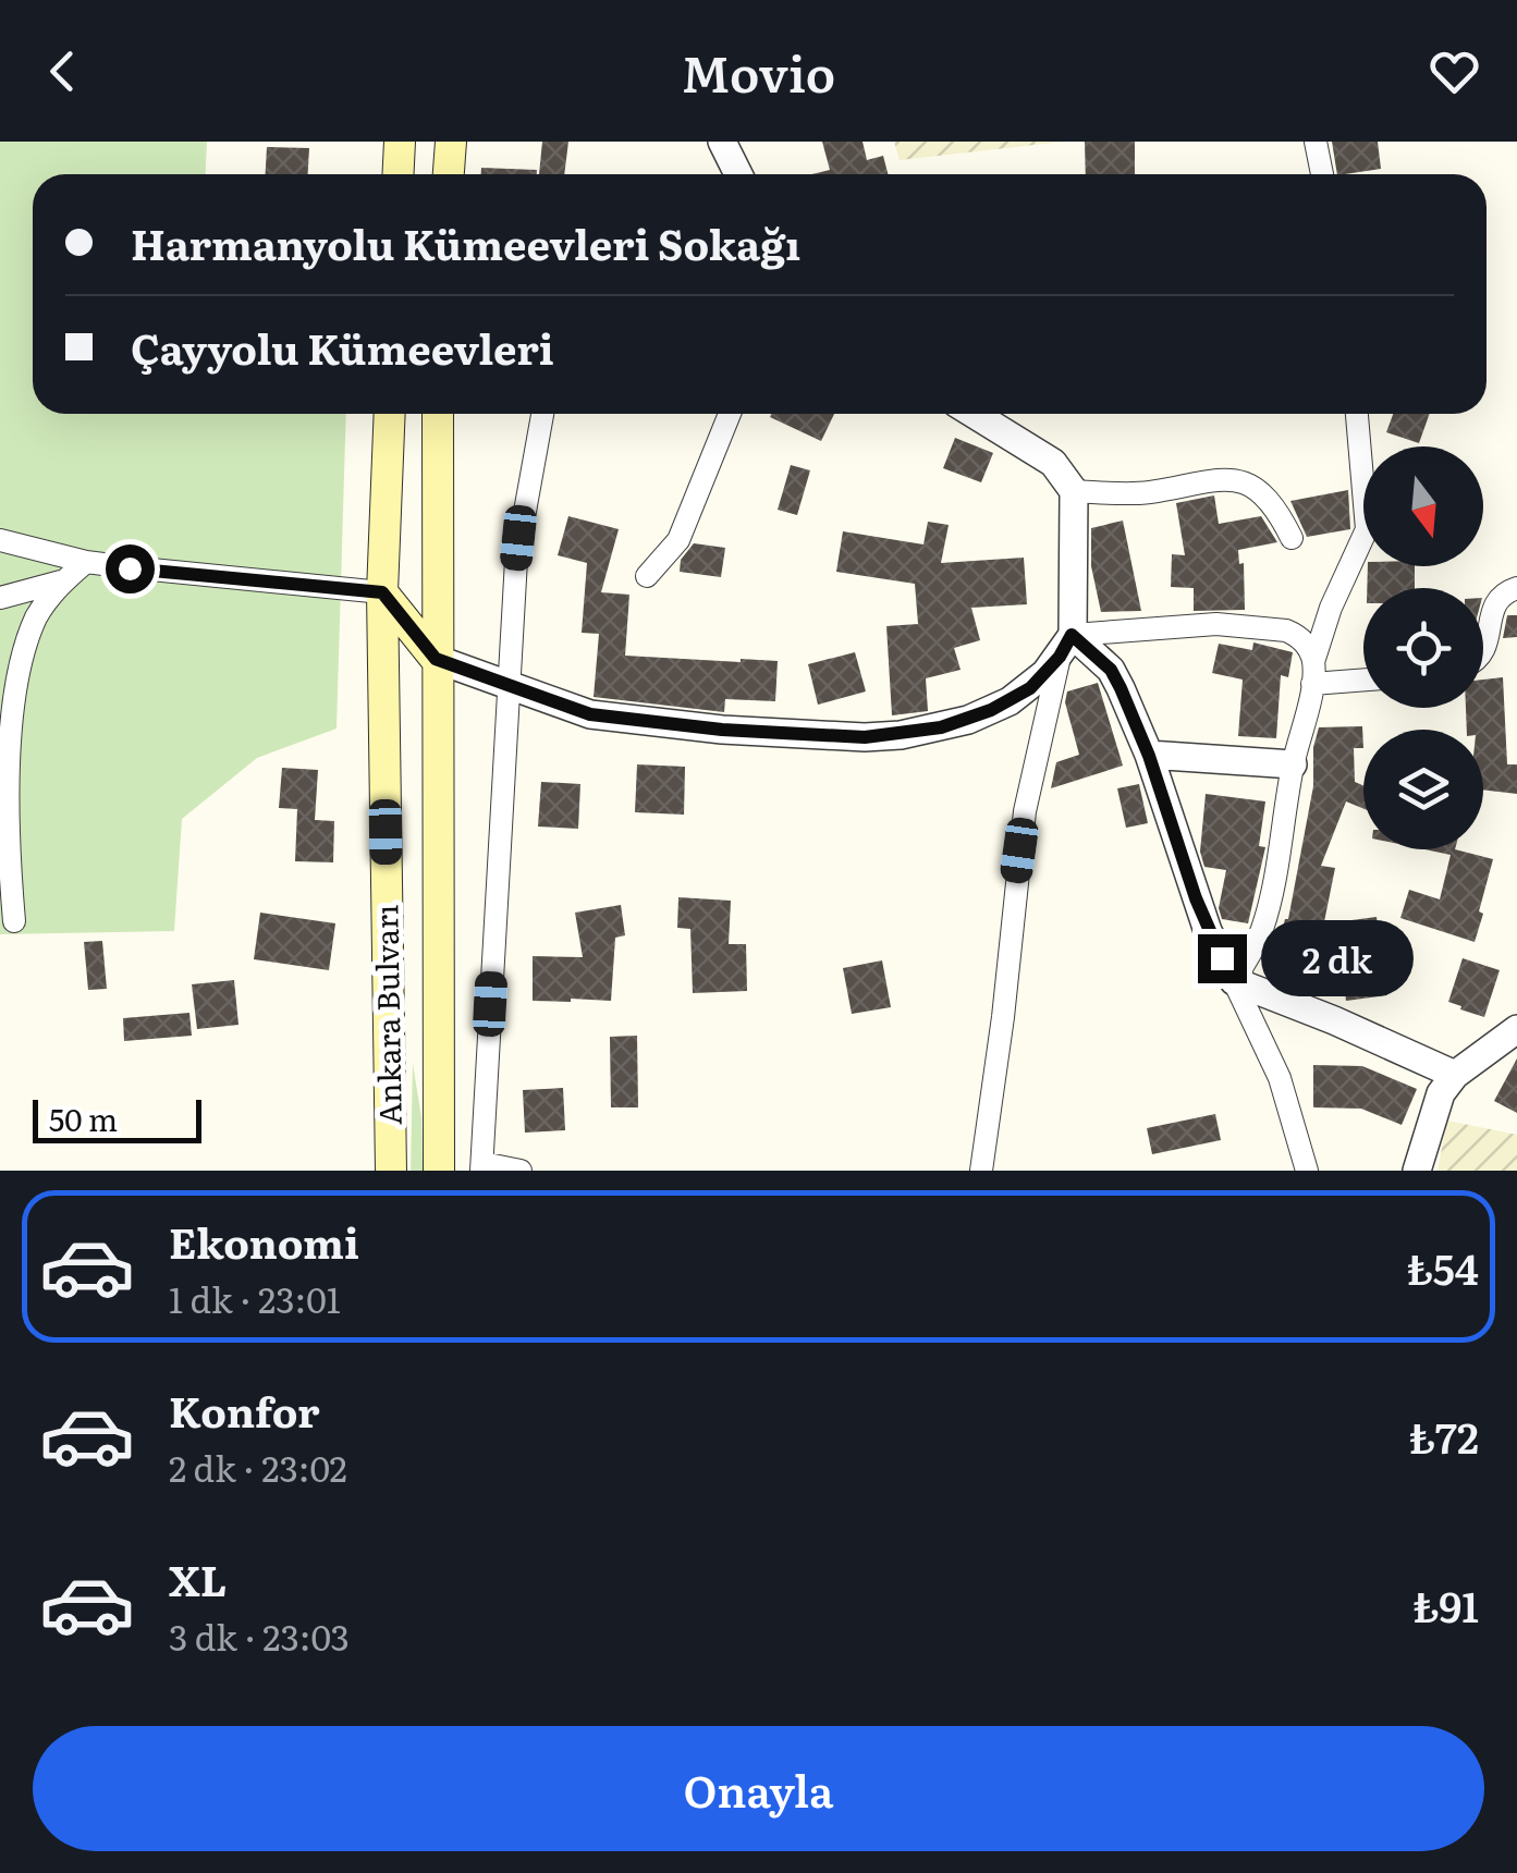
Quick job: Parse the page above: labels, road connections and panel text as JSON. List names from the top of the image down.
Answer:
{
  "streets": {
    "main road": ["Ankara Bulvarı"]
  },
  "scale_bar": "50 m",
  "north": "bottom",
  "page": {
    "header": "Movio",
    "banner": ["Harmanyolu Kümeevleri Sokağı", "Çayyolu Kümeevleri"],
    "bubble": "2 dk",
    "scale": "50 m",
    "list": [
      {
        "name": "Ekonomi",
        "note": "1 dk · 23:01",
        "value": "₺54"
      },
      {
        "name": "Konfor",
        "note": "2 dk · 23:02",
        "value": "₺72"
      },
      {
        "name": "XL",
        "note": "3 dk · 23:03",
        "value": "₺91"
      }
    ],
    "buttons": "Onayla"
  }
}
